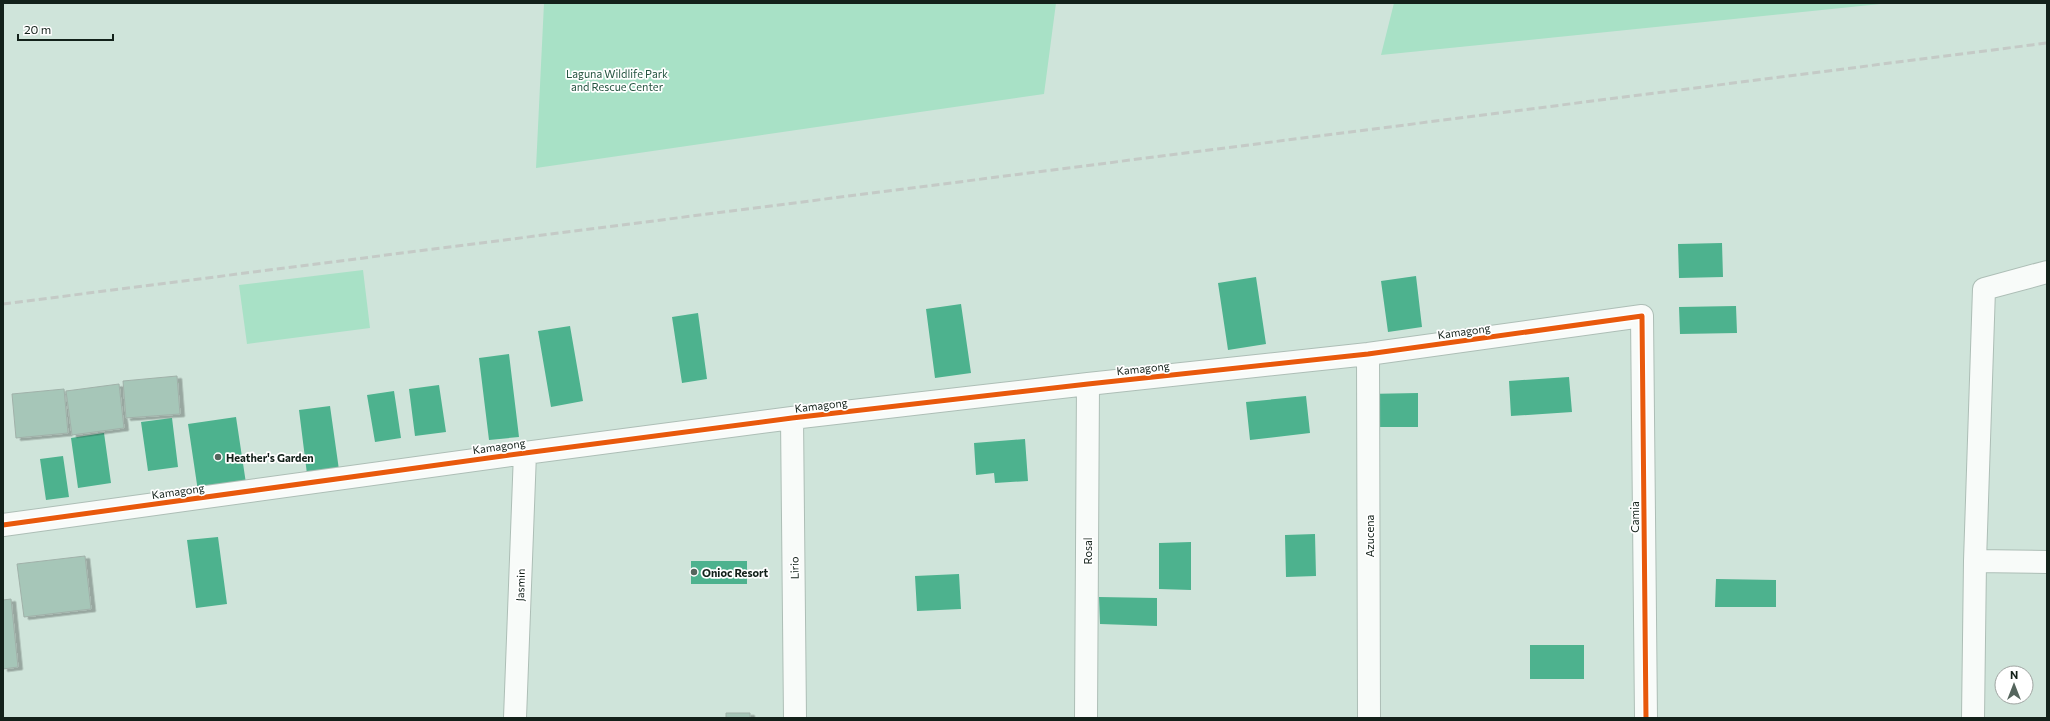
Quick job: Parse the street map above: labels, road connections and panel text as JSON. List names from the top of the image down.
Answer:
{
  "streets": {
    "street": [
      "Kamagong",
      "Camia",
      "Azucena",
      "Rosal",
      "Lirio",
      "Jasmin"
    ]
  },
  "crossings": [
    ["Kamagong", "Camia"],
    ["Kamagong", "Azucena"],
    ["Kamagong", "Rosal"],
    ["Kamagong", "Lirio"],
    ["Kamagong", "Jasmin"]
  ],
  "parks": ["Laguna Wildlife Park and Rescue Center"],
  "places": ["Heather's Garden", "Onioc Resort"],
  "scale_bar": "20 m",
  "north": "top"
}
